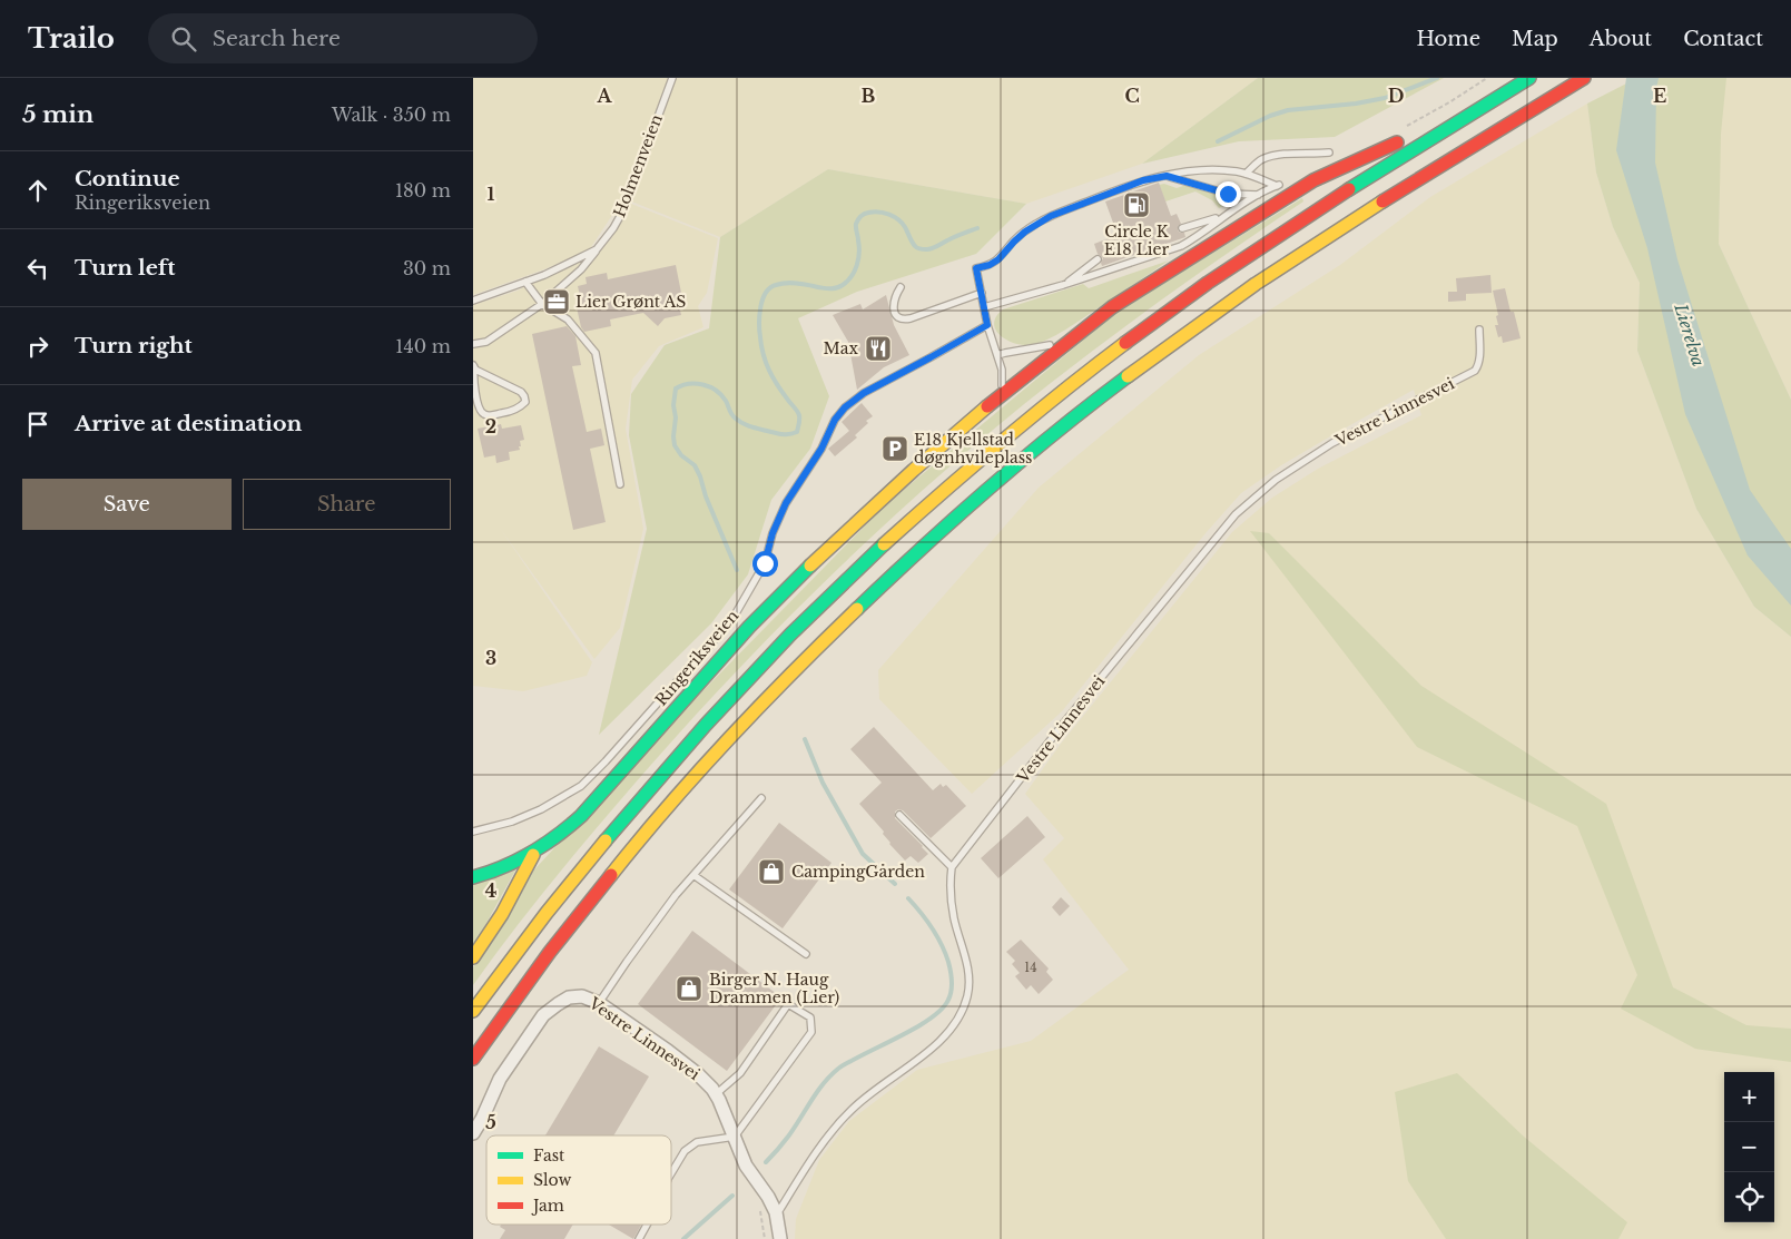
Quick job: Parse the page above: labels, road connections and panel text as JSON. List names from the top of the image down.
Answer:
{
  "streets": {
    "street": ["Vestre Linnesvei"],
    "lane": ["Holmenveien", "Ringeriksveien"]
  },
  "water": ["Lierelva"],
  "places": {
    "fuel station": ["Circle K E18 Lier"],
    "office": ["Lier Grønt AS"],
    "restaurant": ["Max"],
    "parking": ["E18 Kjellstad døgnhvileplass"],
    "shop": ["CampingGården", "Birger N. Haug Drammen (Lier)"]
  },
  "house_numbers": ["14"],
  "legend": ["Fast", "Slow", "Jam"],
  "page": {
    "header": "Trailo",
    "search": "Search here",
    "nav": [
      "Home",
      "Map",
      "About",
      "Contact"
    ],
    "heading": ["5 min", "Walk · 350 m"],
    "list": [
      ["Continue", "Ringeriksveien", "180 m"],
      ["Turn left", "30 m"],
      ["Turn right", "140 m"],
      "Arrive at destination"
    ],
    "buttons": ["Save", "Share"],
    "map_buttons": ["+", "−"]
  },
  "grid": {
    "columns": [
      "A",
      "B",
      "C",
      "D",
      "E"
    ],
    "rows": [
      "1",
      "2",
      "3",
      "4",
      "5"
    ]
  }
}
